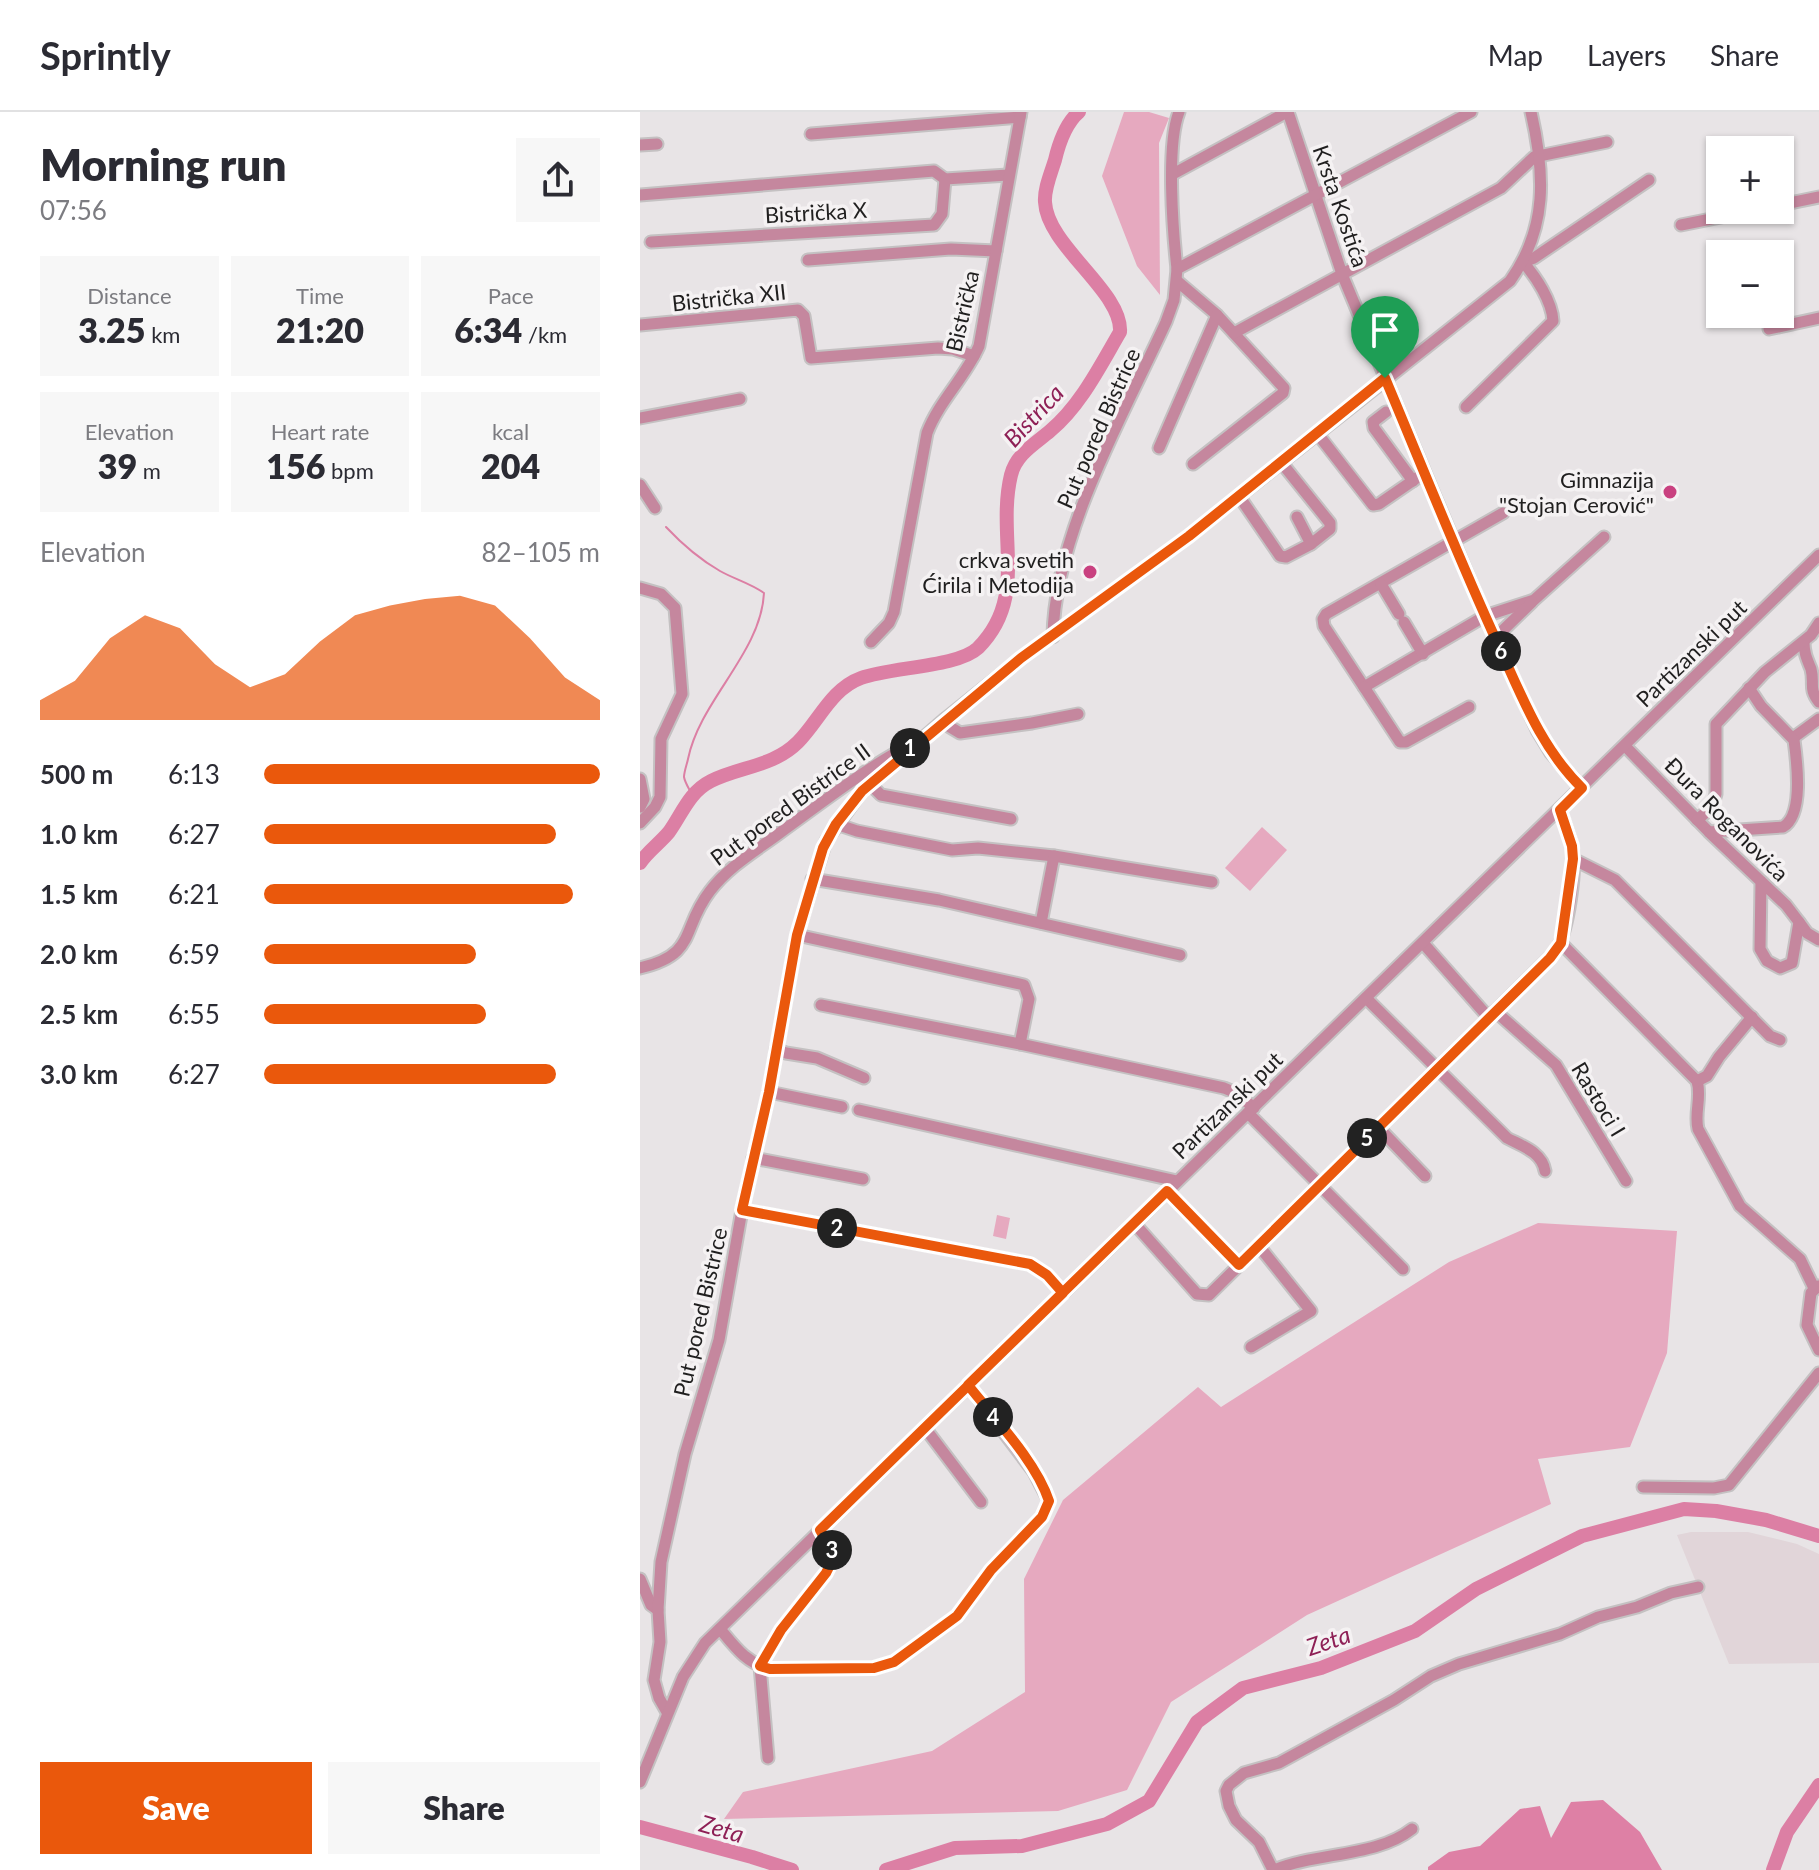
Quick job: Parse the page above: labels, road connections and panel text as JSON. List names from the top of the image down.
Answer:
{
  "streets": {
    "street": [
      "Krsta Kostića",
      "Bistrička X",
      "Bistrička XII",
      "Bistrička",
      "Put pored Bistrice",
      "Partizanski put",
      "Put pored Bistrice II",
      "Đura Roganovića",
      "Rastoci I"
    ]
  },
  "crossings": [
    ["Krsta Kostića", "Partizanski put"],
    ["Bistrička X", "Bistrička"],
    ["Bistrička XII", "Bistrička"],
    ["Put pored Bistrice", "Partizanski put"],
    ["Put pored Bistrice", "Put pored Bistrice II"],
    ["Partizanski put", "Đura Roganovića"],
    ["Partizanski put", "Rastoci I"]
  ],
  "water": ["Bistrica", "Zeta"],
  "places": ["Gimnazija \"Stojan Cerović\"", "crkva svetih Ćirila i Metodija"],
  "page": {
    "header": "Sprintly",
    "nav": ["Map", "Layers", "Share"],
    "heading": ["Morning run", "07:56"],
    "map_buttons": ["+", "−"],
    "stats": [
      ["Distance", "3.25 km"],
      ["Time", "21:20"],
      ["Pace", "6:34 /km"],
      ["Elevation", "39 m"],
      ["Heart rate", "156 bpm"],
      ["kcal", "204"]
    ],
    "chart": ["Elevation", "82–105 m"],
    "pins": [
      "6",
      "1",
      "5",
      "2",
      "4",
      "3"
    ],
    "list": [
      {
        "name": "500 m",
        "note": "6:13"
      },
      {
        "name": "1.0 km",
        "note": "6:27"
      },
      {
        "name": "1.5 km",
        "note": "6:21"
      },
      {
        "name": "2.0 km",
        "note": "6:59"
      },
      {
        "name": "2.5 km",
        "note": "6:55"
      },
      {
        "name": "3.0 km",
        "note": "6:27"
      }
    ],
    "buttons": ["Save", "Share"]
  }
}
